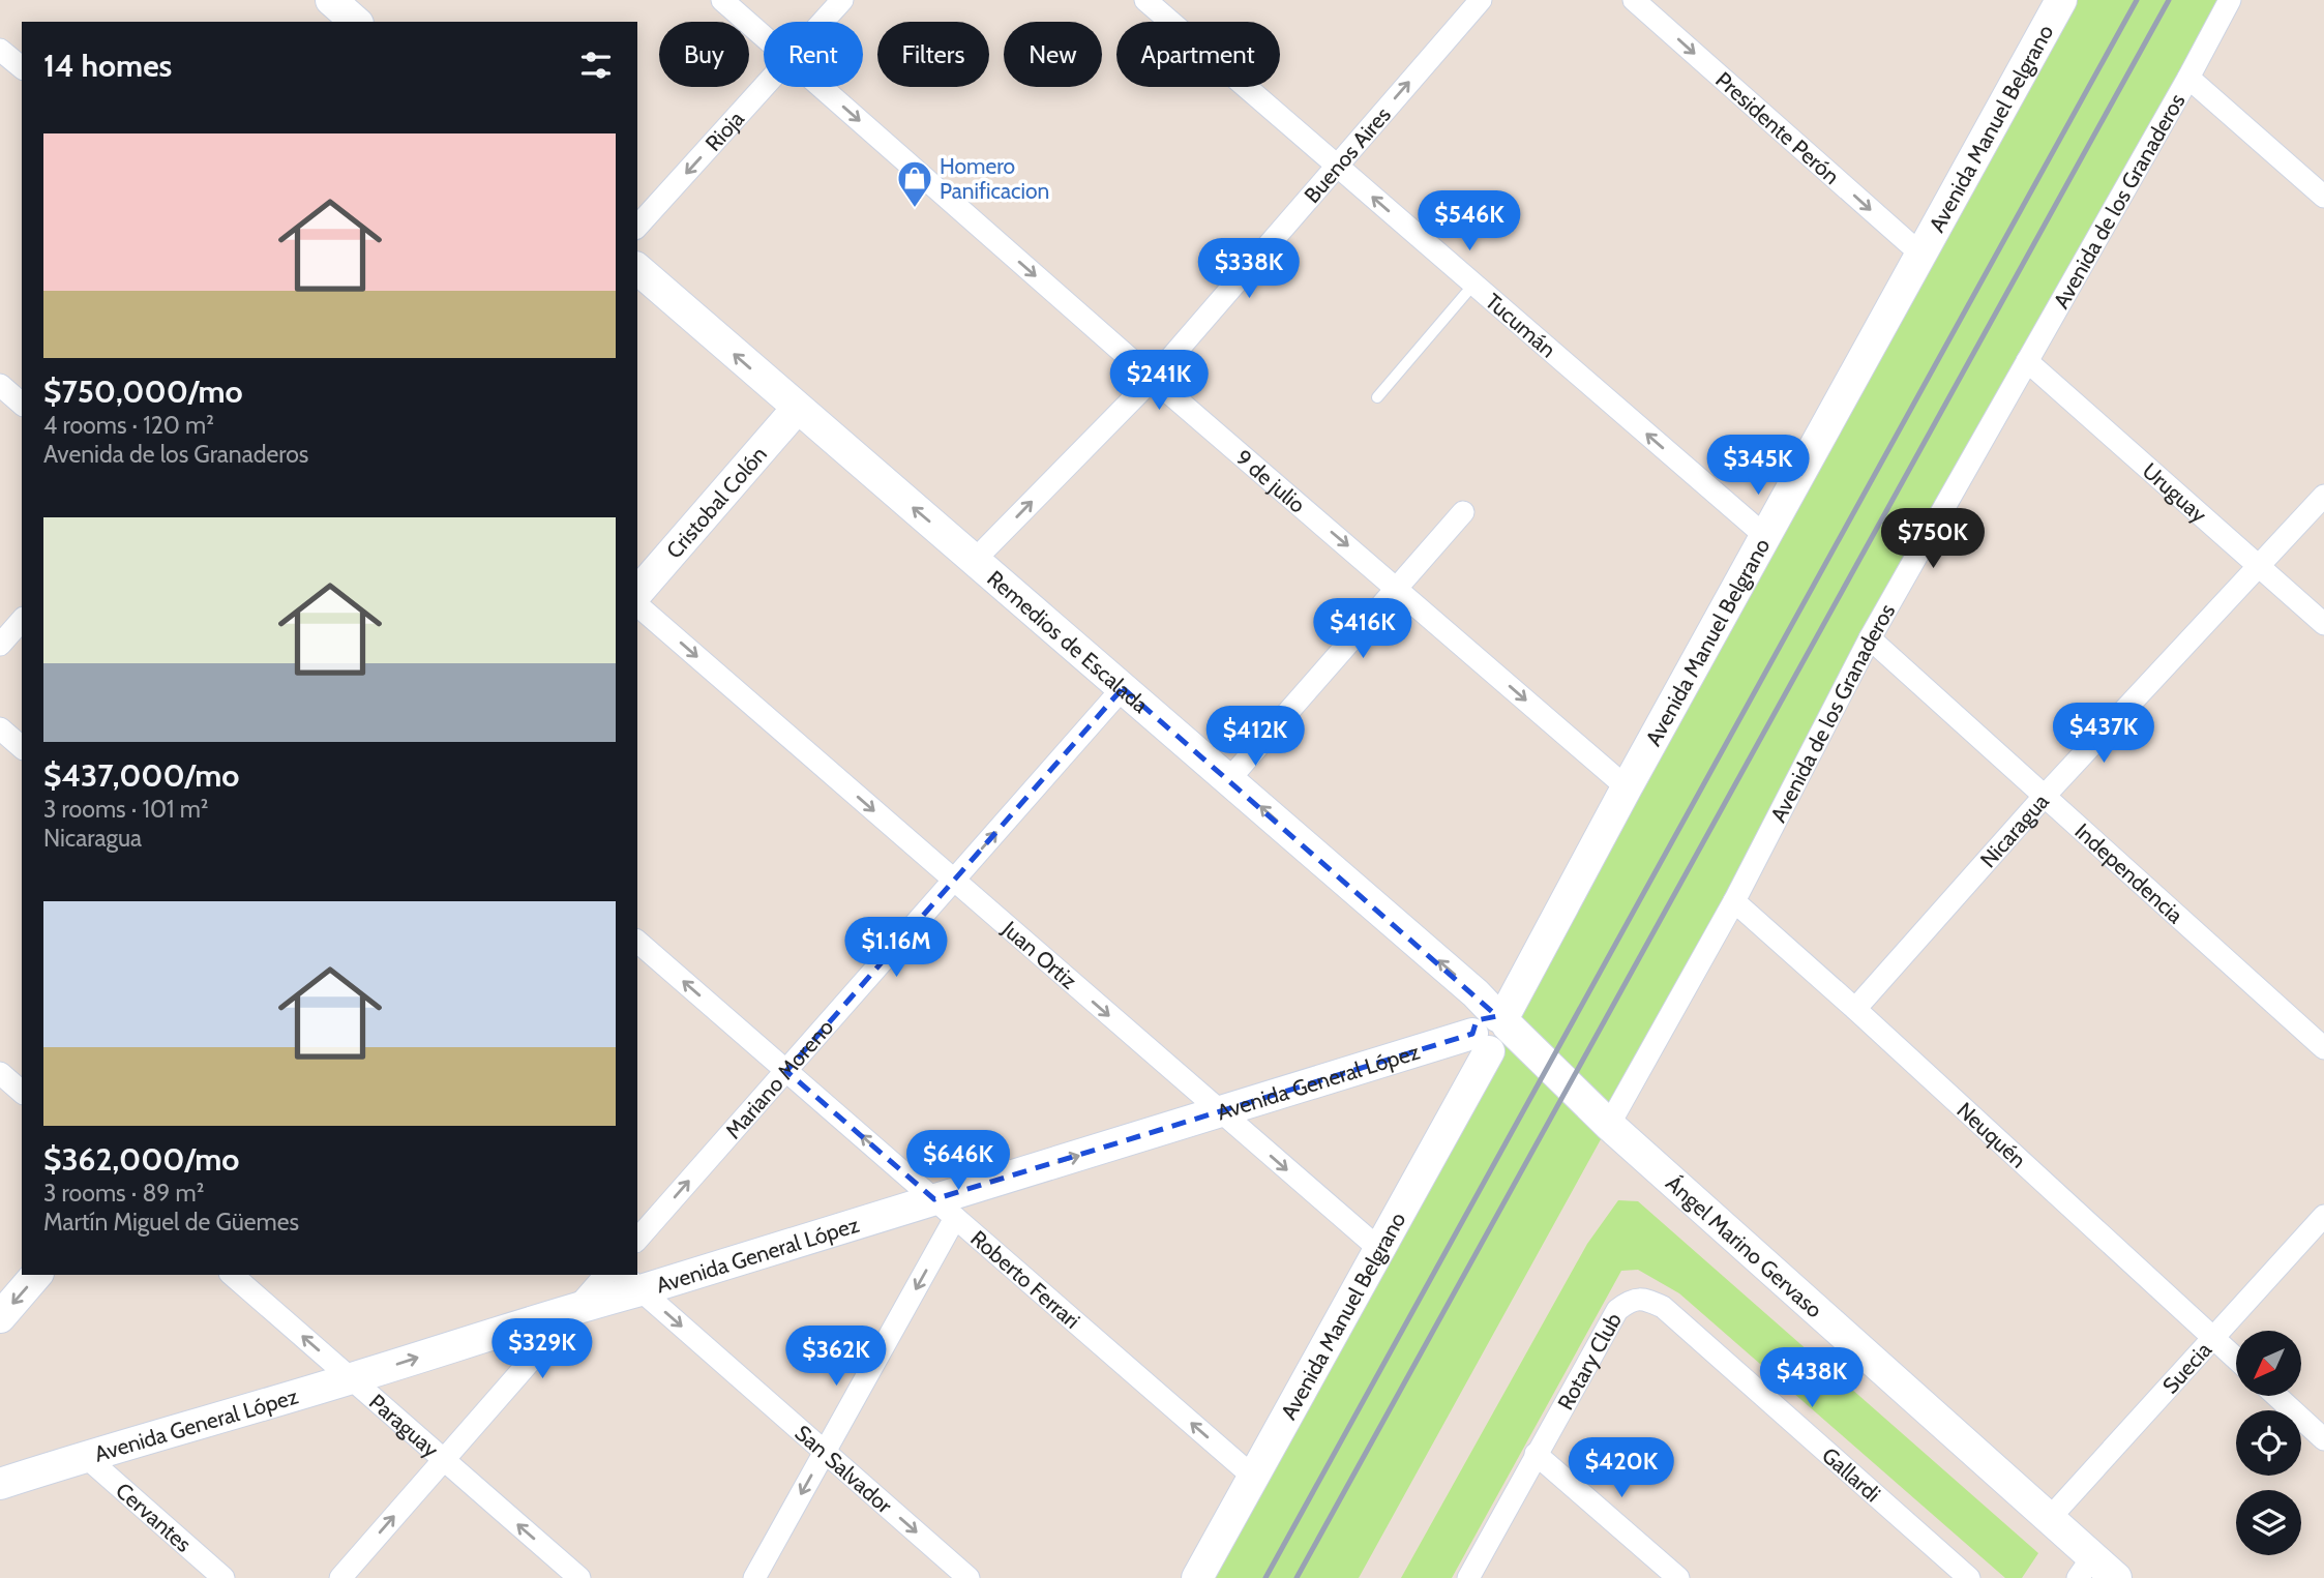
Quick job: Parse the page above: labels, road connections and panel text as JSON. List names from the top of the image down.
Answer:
{
  "streets": {
    "main road": [
      "Avenida Manuel Belgrano",
      "Cristobal Colón",
      "Remedios de Escalada",
      "Avenida General López",
      "Ángel Marino Gervaso"
    ],
    "street": [
      "Presidente Perón",
      "Rioja",
      "Buenos Aires",
      "Avenida de los Granaderos",
      "Tucumán",
      "9 de julio",
      "Uruguay",
      "Nicaragua",
      "Independencia",
      "Juan Ortiz",
      "Mariano Moreno",
      "Neuquén",
      "Roberto Ferrari",
      "Rotary Club",
      "Suecia",
      "Paraguay",
      "San Salvador",
      "Gallardi",
      "Cervantes"
    ]
  },
  "crossings": [
    ["Presidente Perón", "Avenida Manuel Belgrano"],
    ["Avenida Manuel Belgrano", "Tucumán"],
    ["Avenida Manuel Belgrano", "9 de julio"],
    ["Avenida Manuel Belgrano", "Remedios de Escalada"],
    ["Avenida Manuel Belgrano", "Juan Ortiz"],
    ["Avenida Manuel Belgrano", "Avenida General López"],
    ["Avenida Manuel Belgrano", "Ángel Marino Gervaso"],
    ["Avenida Manuel Belgrano", "Roberto Ferrari"],
    ["Buenos Aires", "Tucumán"],
    ["Buenos Aires", "9 de julio"],
    ["Buenos Aires", "Remedios de Escalada"],
    ["Avenida de los Granaderos", "Uruguay"],
    ["Avenida de los Granaderos", "Independencia"],
    ["Avenida de los Granaderos", "Neuquén"],
    ["Avenida de los Granaderos", "Ángel Marino Gervaso"],
    ["Uruguay", "Nicaragua"],
    ["Cristobal Colón", "Remedios de Escalada"],
    ["Remedios de Escalada", "Mariano Moreno"],
    ["Remedios de Escalada", "Ángel Marino Gervaso"],
    ["Nicaragua", "Independencia"],
    ["Nicaragua", "Neuquén"],
    ["Juan Ortiz", "Mariano Moreno"],
    ["Juan Ortiz", "Avenida General López"],
    ["Mariano Moreno", "Roberto Ferrari"],
    ["Avenida General López", "Roberto Ferrari"],
    ["Avenida General López", "Paraguay"],
    ["Avenida General López", "San Salvador"],
    ["Avenida General López", "Cervantes"],
    ["Neuquén", "Suecia"],
    ["Ángel Marino Gervaso", "Suecia"],
    ["Rotary Club", "Gallardi"]
  ],
  "one_way": [
    "Presidente Perón",
    "Rioja",
    "Buenos Aires",
    "Tucumán",
    "9 de julio",
    "Remedios de Escalada",
    "Juan Ortiz",
    "Mariano Moreno",
    "Roberto Ferrari",
    "Paraguay",
    "San Salvador"
  ],
  "places": {
    "shop": ["Homero Panificacion"]
  },
  "north": "bottom left",
  "page": {
    "chip": [
      "Buy",
      "Rent",
      "Filters",
      "New",
      "Apartment"
    ],
    "heading": "14 homes",
    "list": [
      {
        "name": "$750,000/mo",
        "note": "4 rooms · 120 m² · Avenida de los Granaderos"
      },
      {
        "name": "$437,000/mo",
        "note": "3 rooms · 101 m² · Nicaragua"
      },
      {
        "name": "$362,000/mo",
        "note": "3 rooms · 89 m² · Martín Miguel de Güemes"
      }
    ],
    "price": [
      "$546K",
      "$338K",
      "$241K",
      "$345K",
      "$750K",
      "$416K",
      "$437K",
      "$412K",
      "$1.16M",
      "$646K",
      "$329K",
      "$362K",
      "$438K",
      "$420K"
    ]
  }
}
